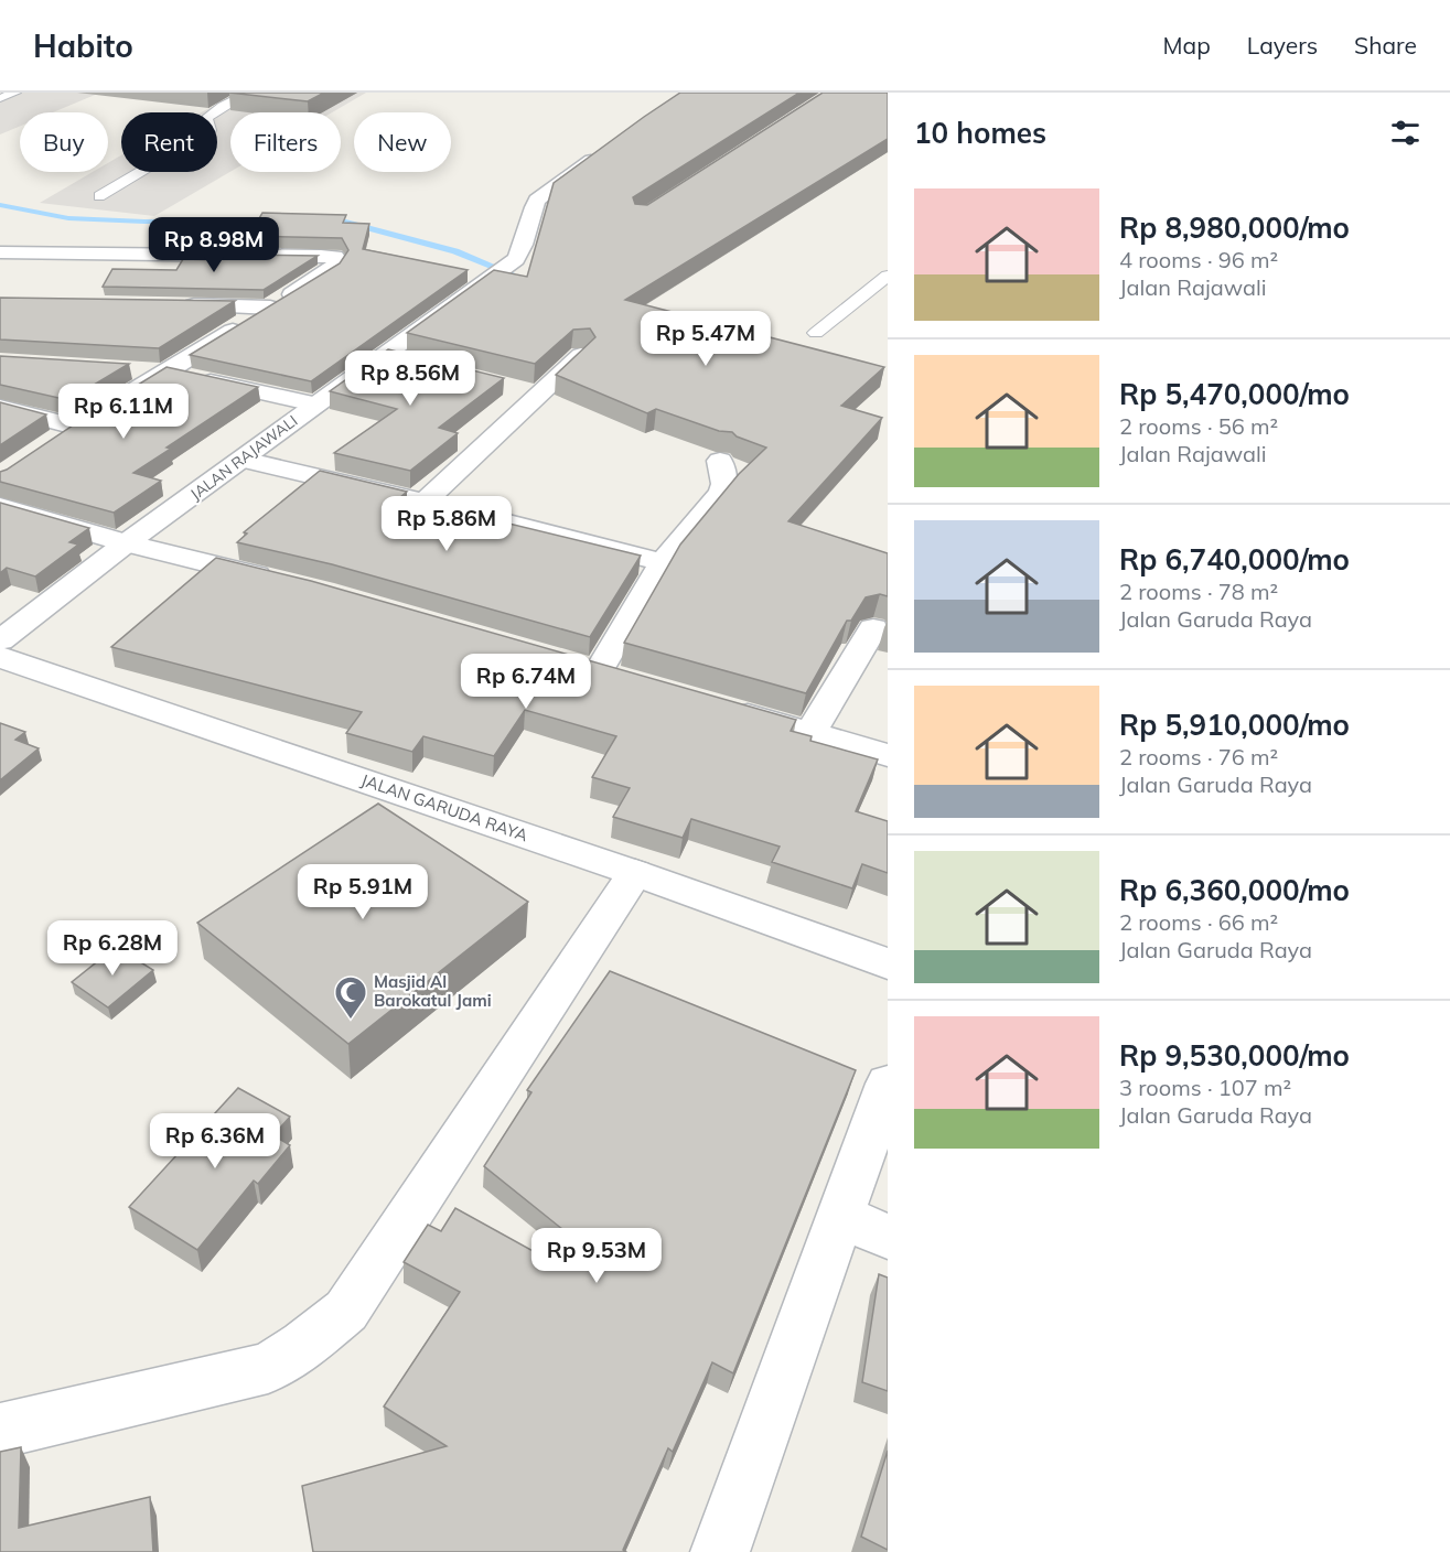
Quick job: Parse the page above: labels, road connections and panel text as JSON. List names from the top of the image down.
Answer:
{
  "streets": {
    "street": ["JALAN RAJAWALI", "JALAN GARUDA RAYA"]
  },
  "places": {
    "mosque": ["Masjid Al Barokatul Jami"]
  },
  "page": {
    "header": "Habito",
    "nav": ["Map", "Layers", "Share"],
    "heading": "10 homes",
    "chip": [
      "Buy",
      "Rent",
      "Filters",
      "New"
    ],
    "list": [
      {
        "name": "Rp 8,980,000/mo",
        "note": "4 rooms · 96 m² · Jalan Rajawali"
      },
      {
        "name": "Rp 5,470,000/mo",
        "note": "2 rooms · 56 m² · Jalan Rajawali"
      },
      {
        "name": "Rp 6,740,000/mo",
        "note": "2 rooms · 78 m² · Jalan Garuda Raya"
      },
      {
        "name": "Rp 5,910,000/mo",
        "note": "2 rooms · 76 m² · Jalan Garuda Raya"
      },
      {
        "name": "Rp 6,360,000/mo",
        "note": "2 rooms · 66 m² · Jalan Garuda Raya"
      },
      {
        "name": "Rp 9,530,000/mo",
        "note": "3 rooms · 107 m² · Jalan Garuda Raya"
      }
    ],
    "price": [
      "Rp 8.98M",
      "Rp 5.47M",
      "Rp 8.56M",
      "Rp 6.11M",
      "Rp 5.86M",
      "Rp 6.74M",
      "Rp 5.91M",
      "Rp 6.28M",
      "Rp 6.36M",
      "Rp 9.53M"
    ]
  }
}
